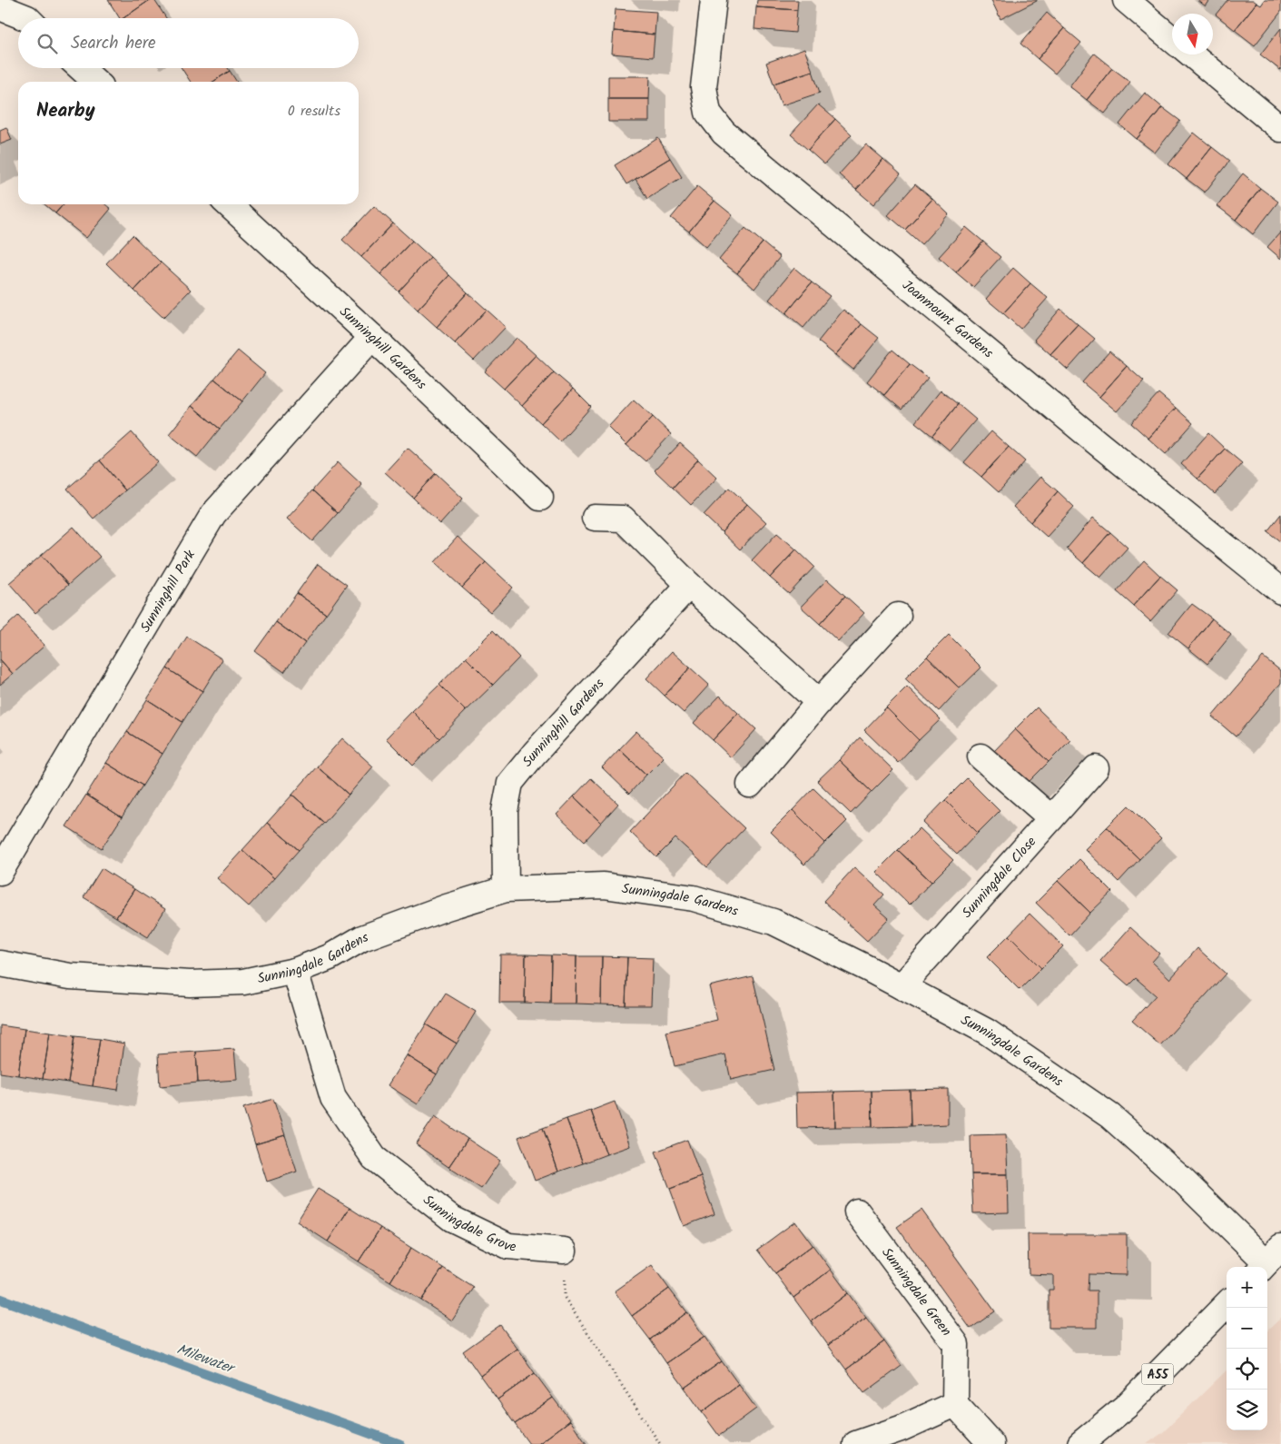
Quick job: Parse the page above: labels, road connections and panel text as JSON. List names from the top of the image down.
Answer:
{
  "streets": {
    "main road": [
      "Joanmount Gardens",
      "Sunninghill Gardens",
      "Sunninghill Park",
      "Sunningdale Close",
      "Sunningdale Gardens",
      "Sunningdale Grove",
      "Sunningdale Green",
      "A55"
    ]
  },
  "crossings": [
    ["Sunninghill Gardens", "Sunninghill Park"],
    ["Sunninghill Gardens", "Sunningdale Gardens"],
    ["Sunningdale Close", "Sunningdale Gardens"],
    ["Sunningdale Gardens", "Sunningdale Grove"]
  ],
  "water": ["Milewater"],
  "north": "bottom",
  "page": {
    "search": "Search here",
    "heading": ["Nearby", "0 results"],
    "map_buttons": ["+", "−"]
  }
}
